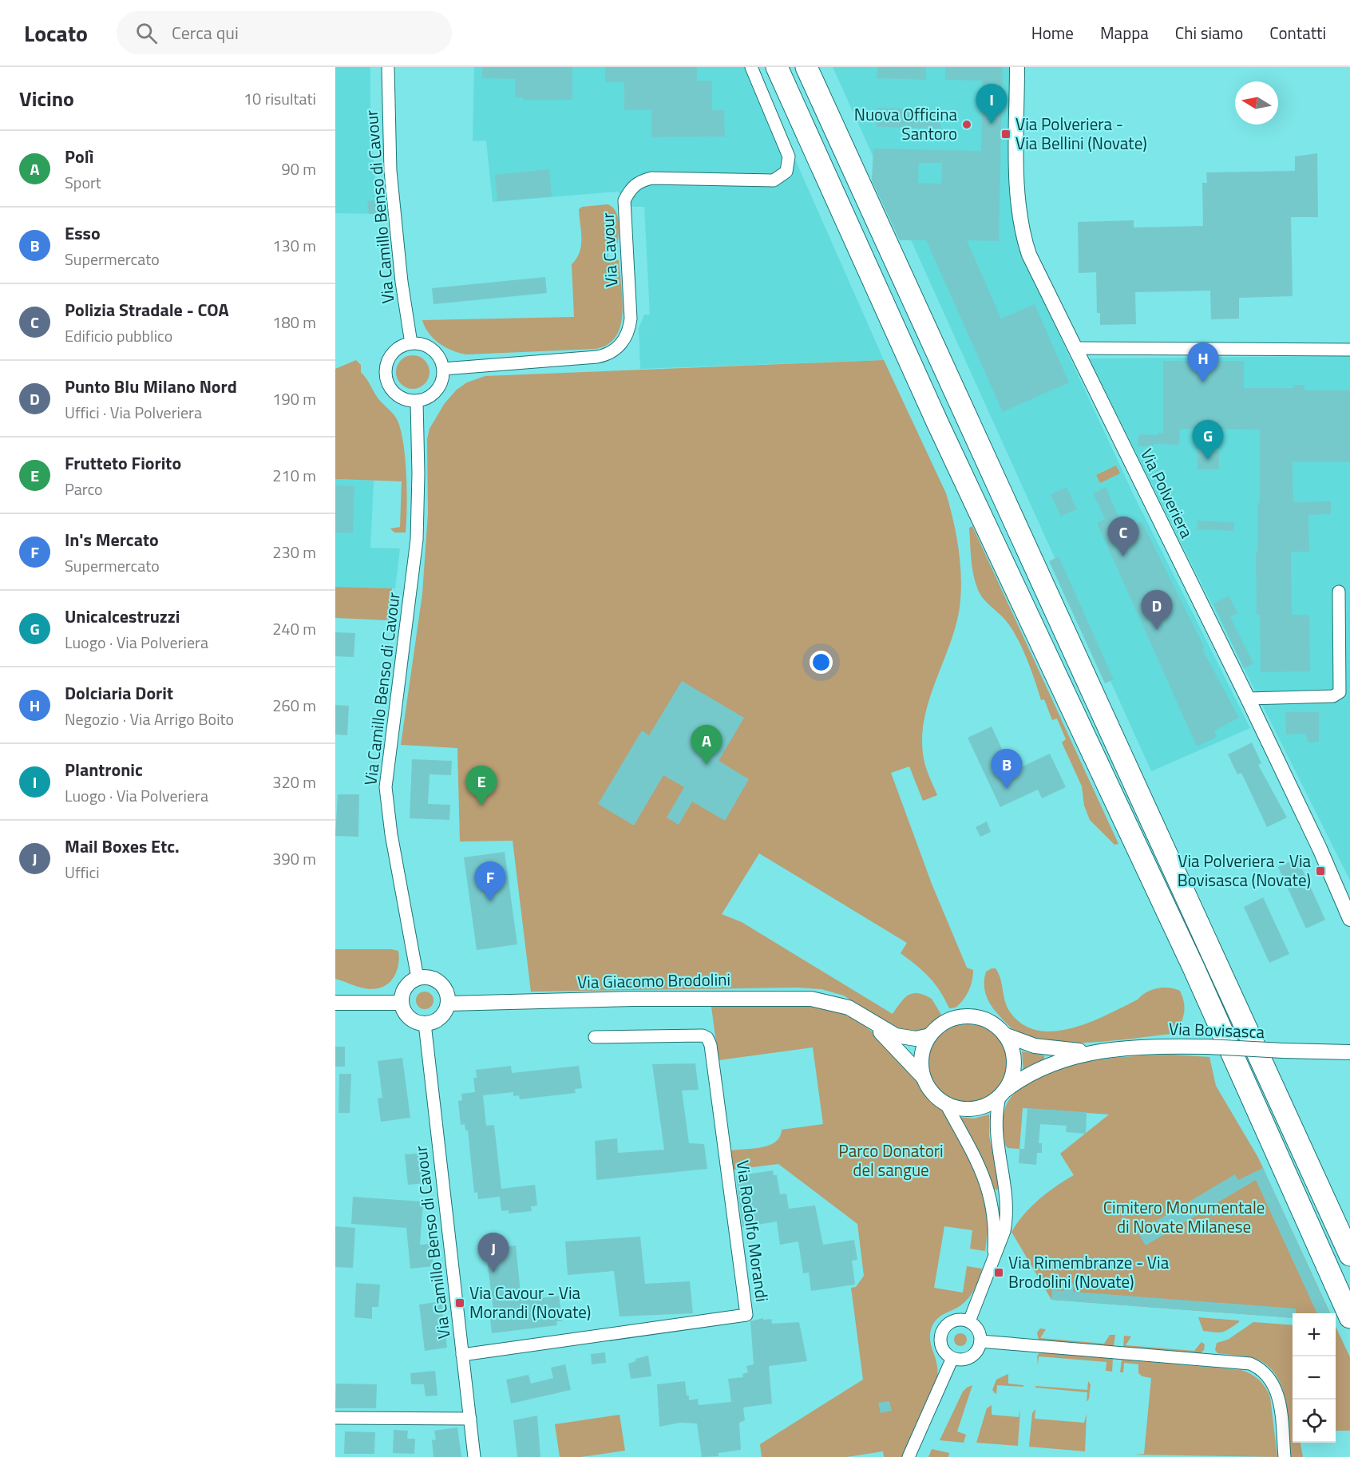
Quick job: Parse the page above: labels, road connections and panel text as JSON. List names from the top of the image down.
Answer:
{
  "streets": {
    "street": [
      "Via Camillo Benso di Cavour",
      "Via Cavour",
      "Via Polveriera",
      "Via Giacomo Brodolini",
      "Via Bovisasca",
      "Via Rodolfo Morandi"
    ]
  },
  "crossings": [
    ["Via Camillo Benso di Cavour", "Via Cavour"],
    ["Via Camillo Benso di Cavour", "Via Giacomo Brodolini"],
    ["Via Camillo Benso di Cavour", "Via Rodolfo Morandi"],
    ["Via Giacomo Brodolini", "Via Bovisasca"]
  ],
  "parks": ["Parco Donatori del sangue", "Cimitero Monumentale di Novate Milanese"],
  "places": {
    "other": ["Nuova Officina Santoro"],
    "transit": [
      "Via Polveriera - Via Bellini (Novate)",
      "Via Polveriera - Via Bovisasca (Novate)",
      "Via Rimembranze - Via Brodolini (Novate)",
      "Via Cavour - Via Morandi (Novate)"
    ]
  },
  "north": "left",
  "page": {
    "header": "Locato",
    "search": "Cerca qui",
    "nav": [
      "Home",
      "Mappa",
      "Chi siamo",
      "Contatti"
    ],
    "heading": ["Vicino", "10 risultati"],
    "pins": [
      "I",
      "H",
      "G",
      "C",
      "D",
      "A",
      "B",
      "E",
      "F",
      "J"
    ],
    "list": [
      {
        "mark": "A",
        "name": "Polì",
        "note": "Sport",
        "value": "90 m"
      },
      {
        "mark": "B",
        "name": "Esso",
        "note": "Supermercato",
        "value": "130 m"
      },
      {
        "mark": "C",
        "name": "Polizia Stradale - COA",
        "note": "Edificio pubblico",
        "value": "180 m"
      },
      {
        "mark": "D",
        "name": "Punto Blu Milano Nord",
        "note": "Uffici · Via Polveriera",
        "value": "190 m"
      },
      {
        "mark": "E",
        "name": "Frutteto Fiorito",
        "note": "Parco",
        "value": "210 m"
      },
      {
        "mark": "F",
        "name": "In's Mercato",
        "note": "Supermercato",
        "value": "230 m"
      },
      {
        "mark": "G",
        "name": "Unicalcestruzzi",
        "note": "Luogo · Via Polveriera",
        "value": "240 m"
      },
      {
        "mark": "H",
        "name": "Dolciaria Dorit",
        "note": "Negozio · Via Arrigo Boito",
        "value": "260 m"
      },
      {
        "mark": "I",
        "name": "Plantronic",
        "note": "Luogo · Via Polveriera",
        "value": "320 m"
      },
      {
        "mark": "J",
        "name": "Mail Boxes Etc.",
        "note": "Uffici",
        "value": "390 m"
      }
    ],
    "map_buttons": ["+", "−"]
  }
}
